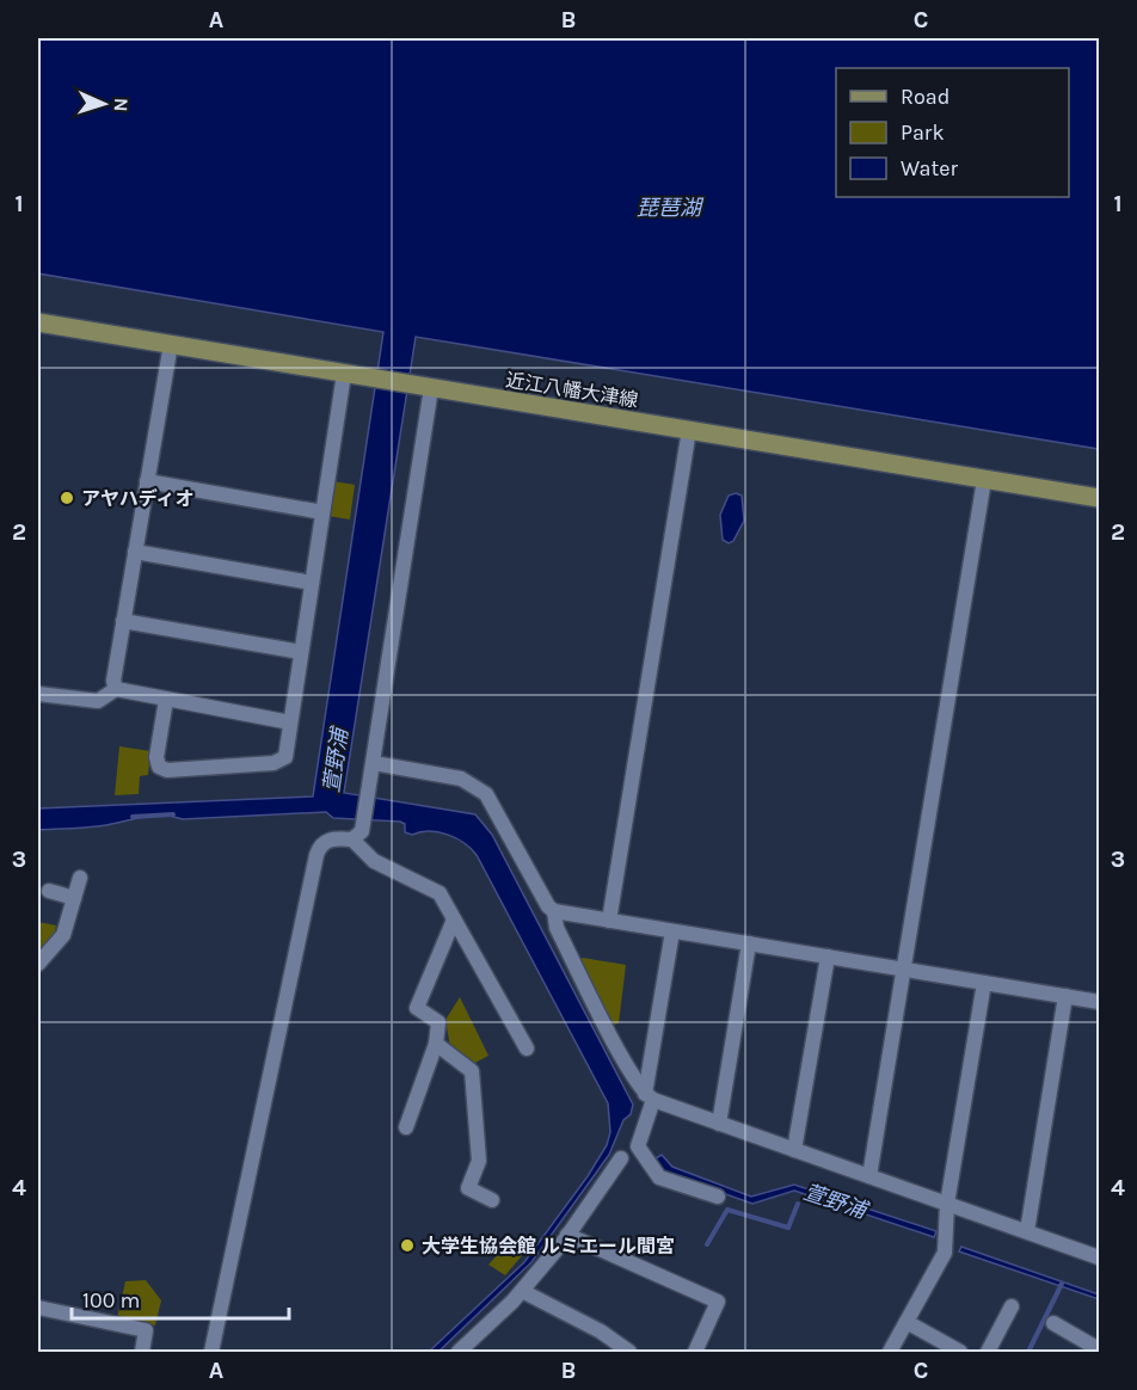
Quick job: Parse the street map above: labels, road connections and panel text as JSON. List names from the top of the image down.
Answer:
{
  "streets": {
    "main road": ["近江八幡大津線"]
  },
  "water": ["琵琶湖", "萱野浦"],
  "places": ["アヤハディオ", "大学生協会館 ルミエール間宮"],
  "legend": ["Road", "Park", "Water"],
  "scale_bar": "100 m",
  "north": "right",
  "grid": {
    "columns": ["A", "B", "C"],
    "rows": [
      "1",
      "2",
      "3",
      "4"
    ]
  }
}
